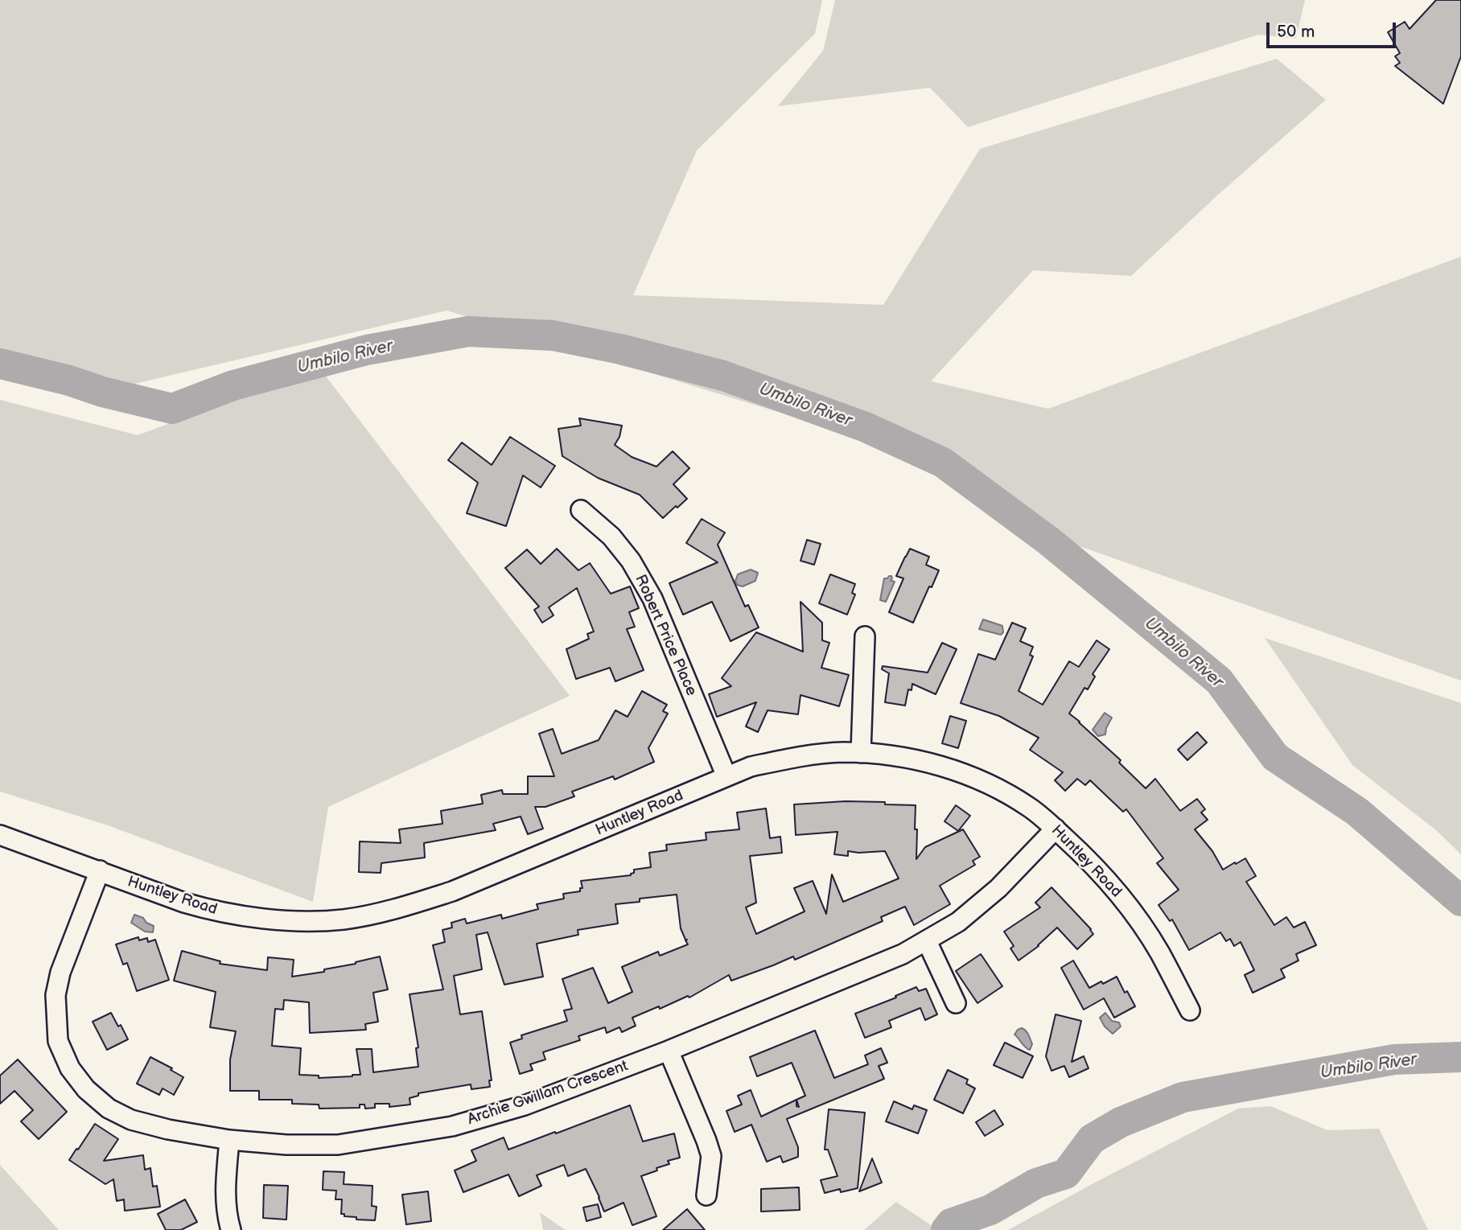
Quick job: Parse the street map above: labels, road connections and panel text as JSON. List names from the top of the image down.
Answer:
{
  "streets": {
    "street": ["Robert Price Place", "Huntley Road", "Archie Gwillam Crescent"]
  },
  "crossings": [
    ["Robert Price Place", "Huntley Road"],
    ["Huntley Road", "Archie Gwillam Crescent"]
  ],
  "water": ["Umbilo River"],
  "scale_bar": "50 m"
}
